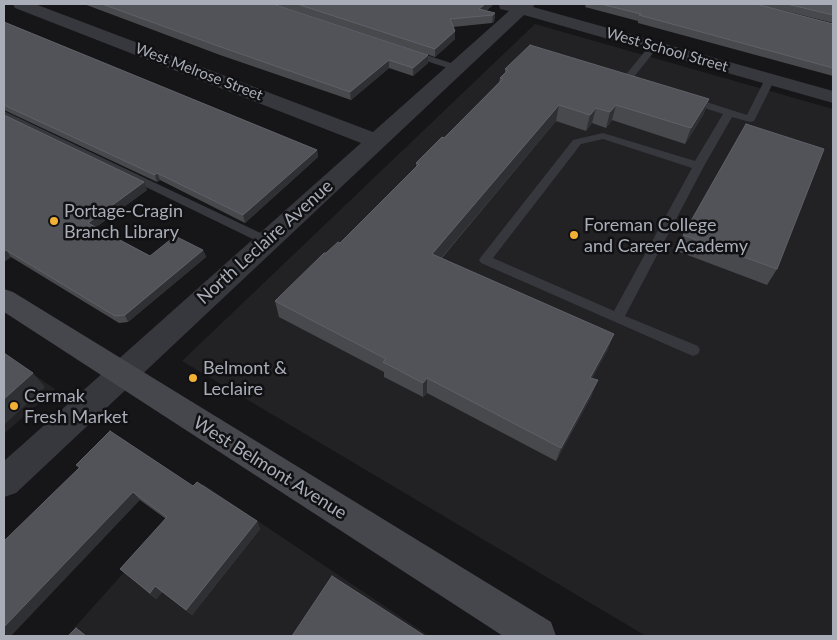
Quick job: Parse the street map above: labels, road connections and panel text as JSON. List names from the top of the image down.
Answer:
{
  "streets": {
    "main road": ["West Belmont Avenue"],
    "street": ["West School Street", "West Melrose Street", "North Leclaire Avenue"]
  },
  "crossings": [
    ["West School Street", "North Leclaire Avenue"],
    ["West Melrose Street", "North Leclaire Avenue"],
    ["North Leclaire Avenue", "West Belmont Avenue"]
  ],
  "places": [
    "Portage-Cragin Branch Library",
    "Foreman College and Career Academy",
    "Belmont & Leclaire",
    "Cermak Fresh Market"
  ]
}
